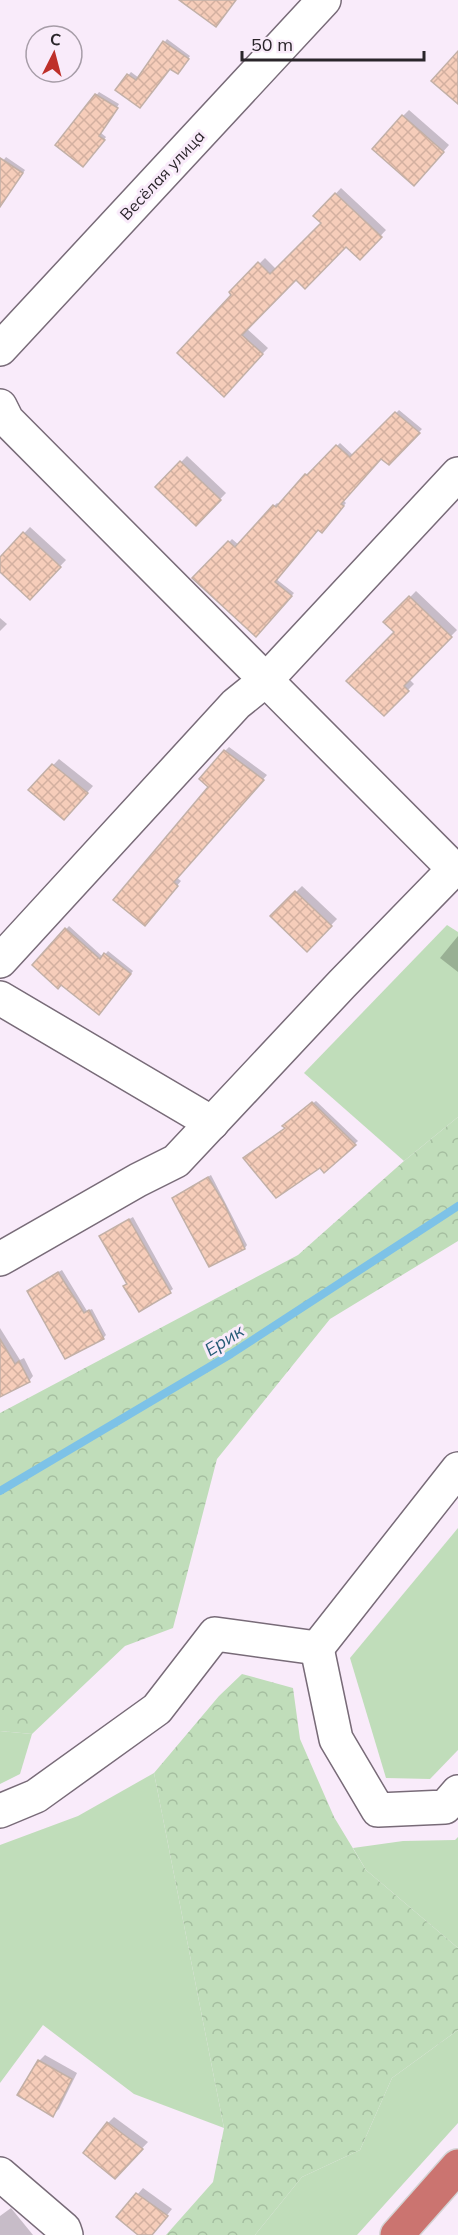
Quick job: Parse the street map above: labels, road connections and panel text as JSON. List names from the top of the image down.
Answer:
{
  "streets": {
    "street": ["Весёлая улица"]
  },
  "water": ["Ерик"],
  "scale_bar": "50 m",
  "north": "top"
}
